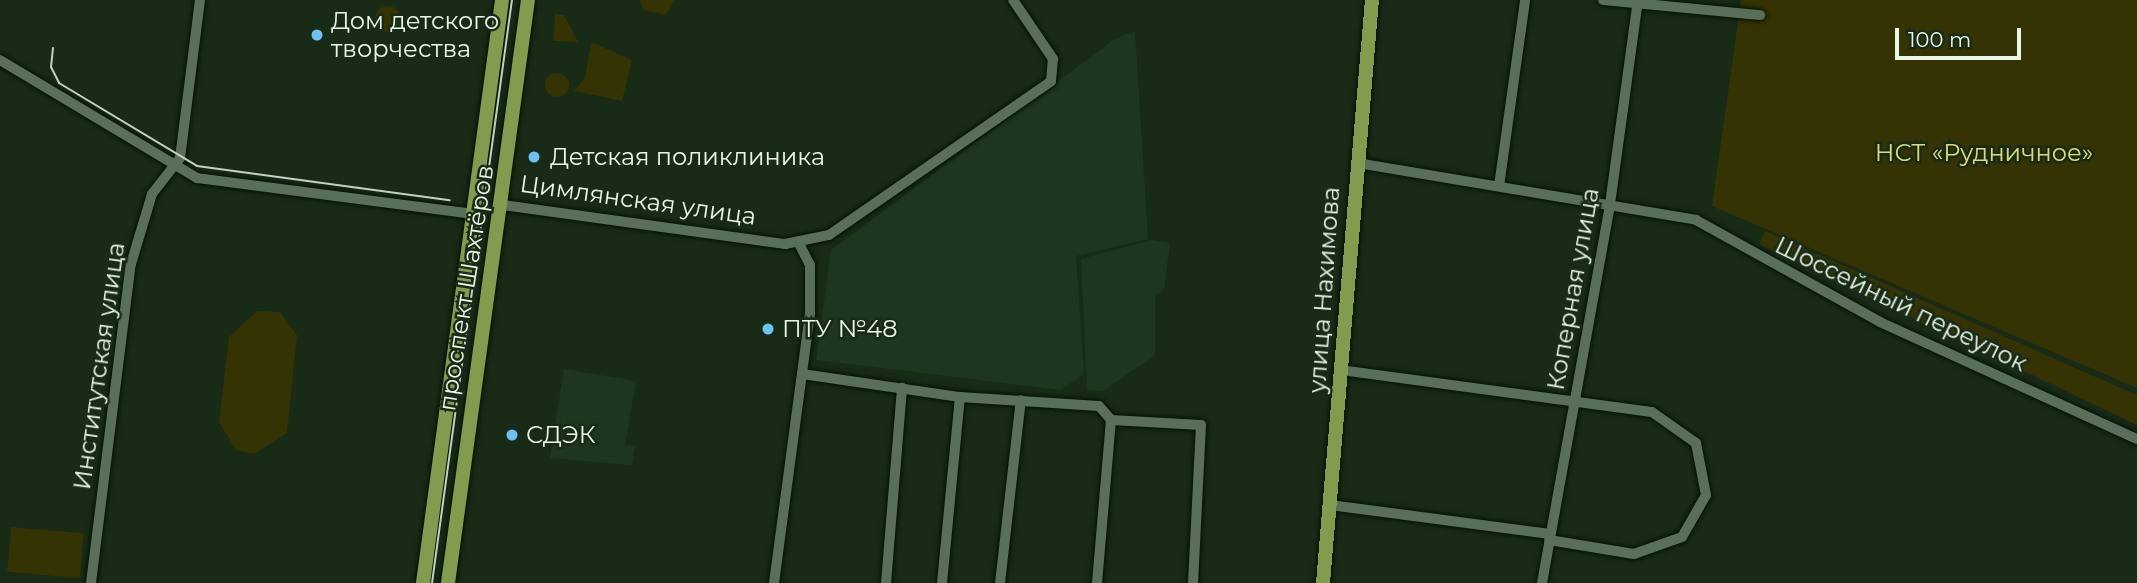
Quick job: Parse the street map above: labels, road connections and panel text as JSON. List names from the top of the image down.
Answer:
{
  "streets": {
    "main road": ["Цимлянская улица", "проспект Шахтёров", "улица Нахимова"],
    "street": ["Коперная улица", "Шоссейный переулок", "Институтская улица"]
  },
  "crossings": [
    ["Цимлянская улица", "проспект Шахтёров"],
    ["Цимлянская улица", "Институтская улица"],
    ["Коперная улица", "Шоссейный переулок"],
    ["улица Нахимова", "Шоссейный переулок"]
  ],
  "parks": ["НСТ «Рудничное»"],
  "places": [
    "Дом детского творчества",
    "Детская поликлиника",
    "ПТУ №48",
    "СДЭК"
  ],
  "scale_bar": "100 m"
}
